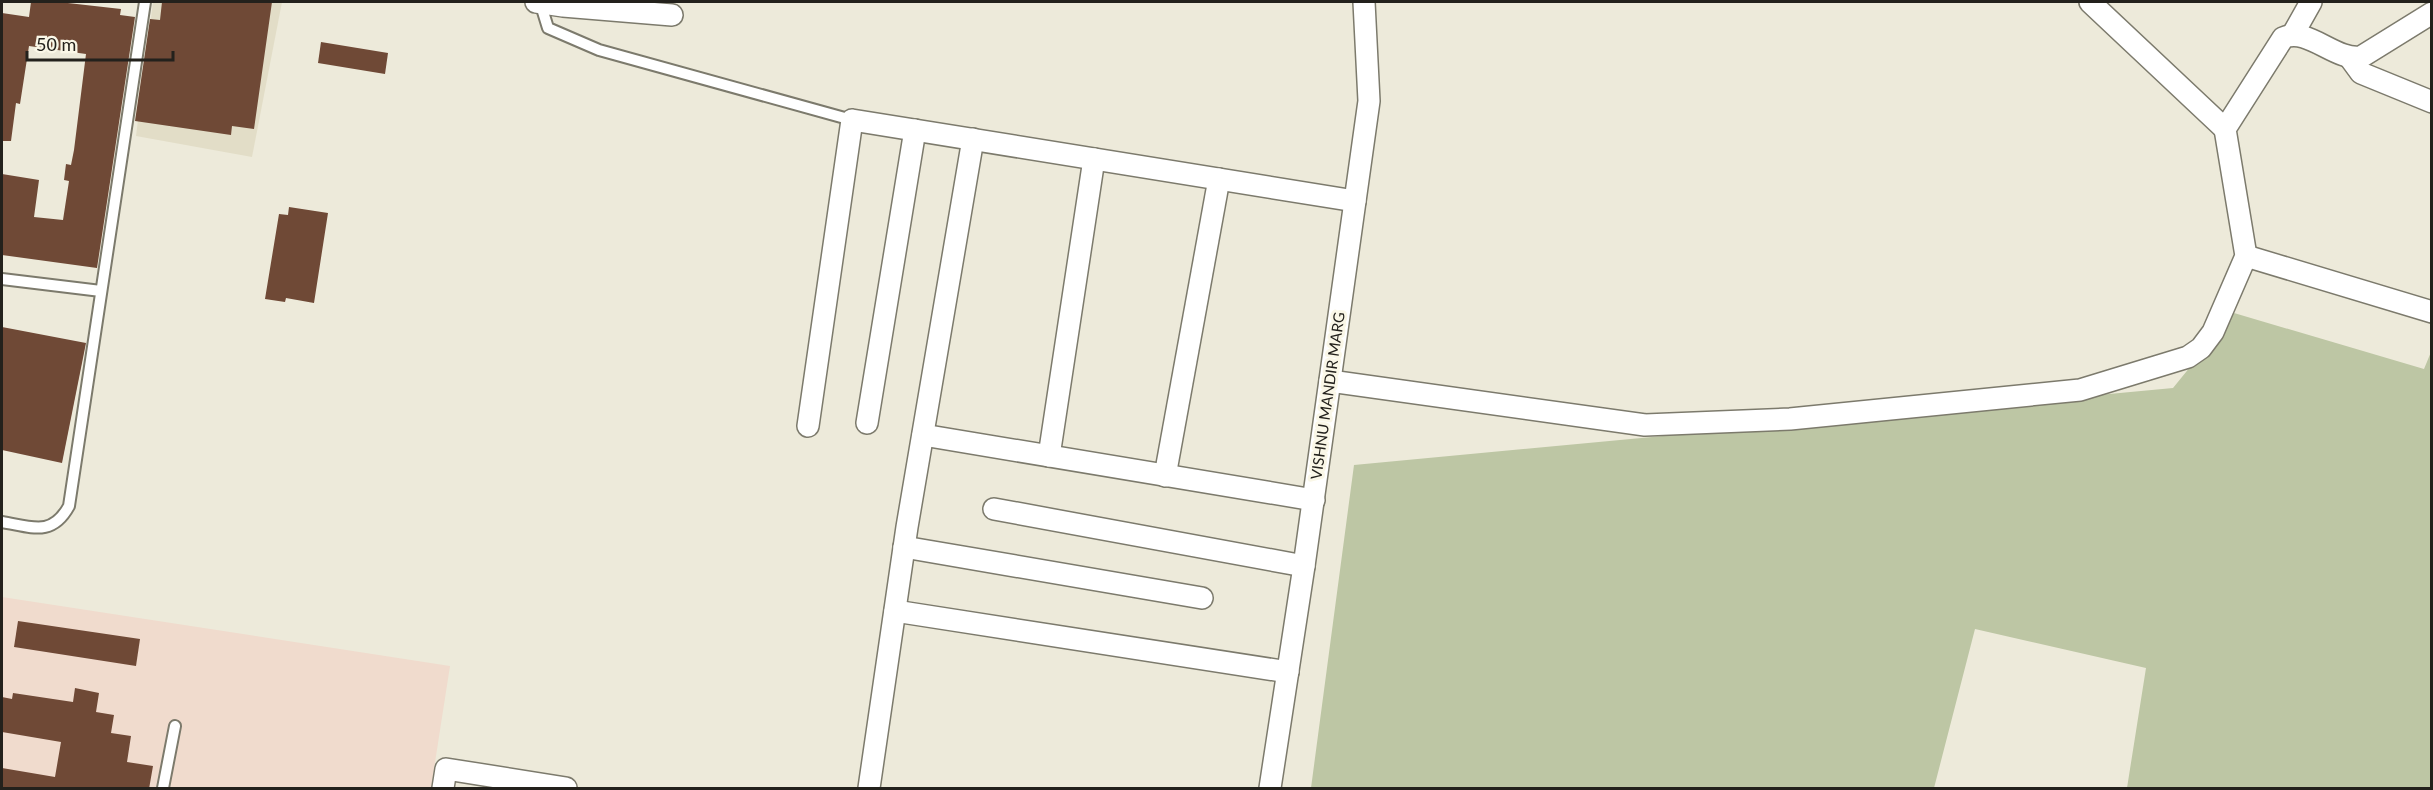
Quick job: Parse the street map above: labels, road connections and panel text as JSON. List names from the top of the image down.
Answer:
{
  "streets": {
    "street": ["VISHNU MANDIR MARG"]
  },
  "scale_bar": "50 m"
}
